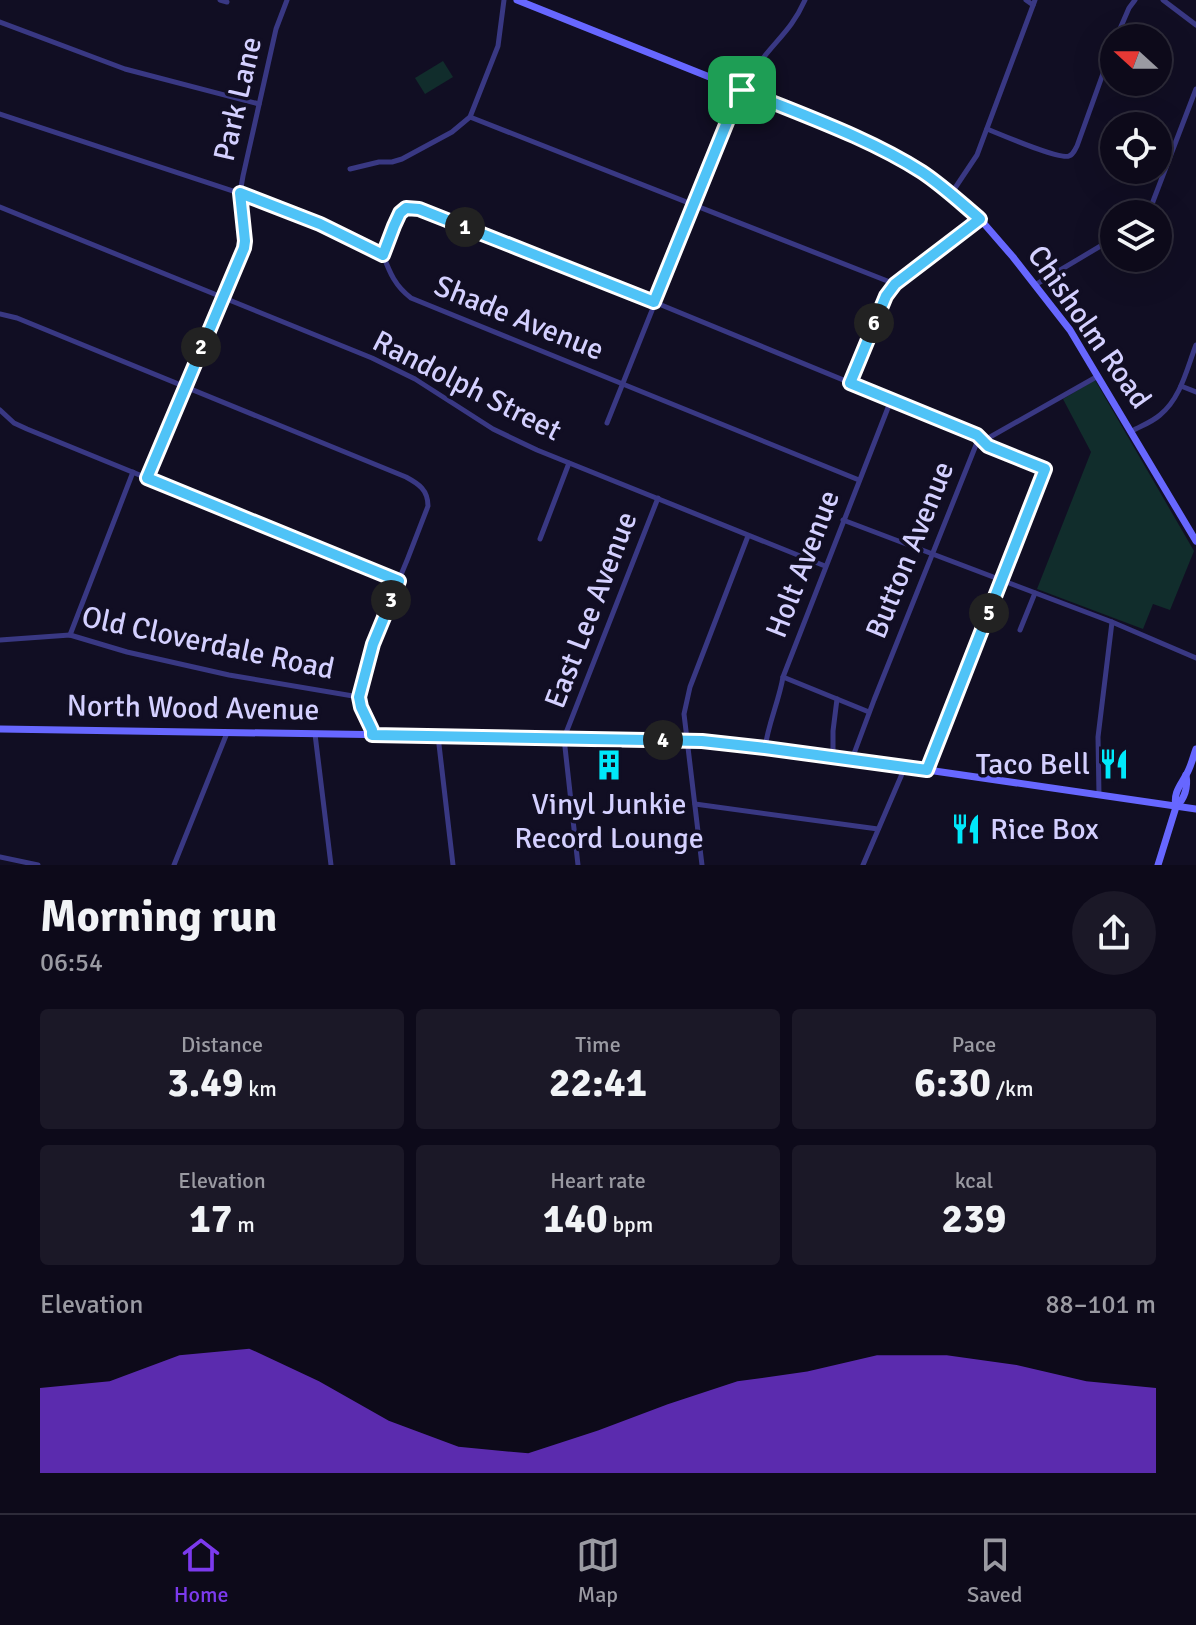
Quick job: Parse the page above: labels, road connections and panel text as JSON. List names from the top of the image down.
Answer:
{
  "streets": {
    "main road": ["Chisholm Road", "North Wood Avenue"],
    "street": [
      "Park Lane",
      "Shade Avenue",
      "Randolph Street",
      "Button Avenue",
      "Holt Avenue",
      "East Lee Avenue",
      "Old Cloverdale Road"
    ]
  },
  "crossings": [
    ["Park Lane", "Randolph Street"],
    ["Shade Avenue", "Holt Avenue"],
    ["Chisholm Road", "Button Avenue"],
    ["Randolph Street", "Holt Avenue"],
    ["Randolph Street", "East Lee Avenue"],
    ["Button Avenue", "North Wood Avenue"],
    ["Holt Avenue", "North Wood Avenue"],
    ["East Lee Avenue", "North Wood Avenue"]
  ],
  "places": {
    "restaurant": ["Taco Bell", "Rice Box"],
    "building": ["Vinyl Junkie Record Lounge"]
  },
  "north": "left",
  "page": {
    "pins": [
      "1",
      "6",
      "2",
      "3",
      "5",
      "4"
    ],
    "heading": ["Morning run", "06:54"],
    "stats": [
      ["Distance", "3.49 km"],
      ["Time", "22:41"],
      ["Pace", "6:30 /km"],
      ["Elevation", "17 m"],
      ["Heart rate", "140 bpm"],
      ["kcal", "239"]
    ],
    "chart": ["Elevation", "88–101 m"],
    "tabs": ["Home", "Map", "Saved"]
  }
}
